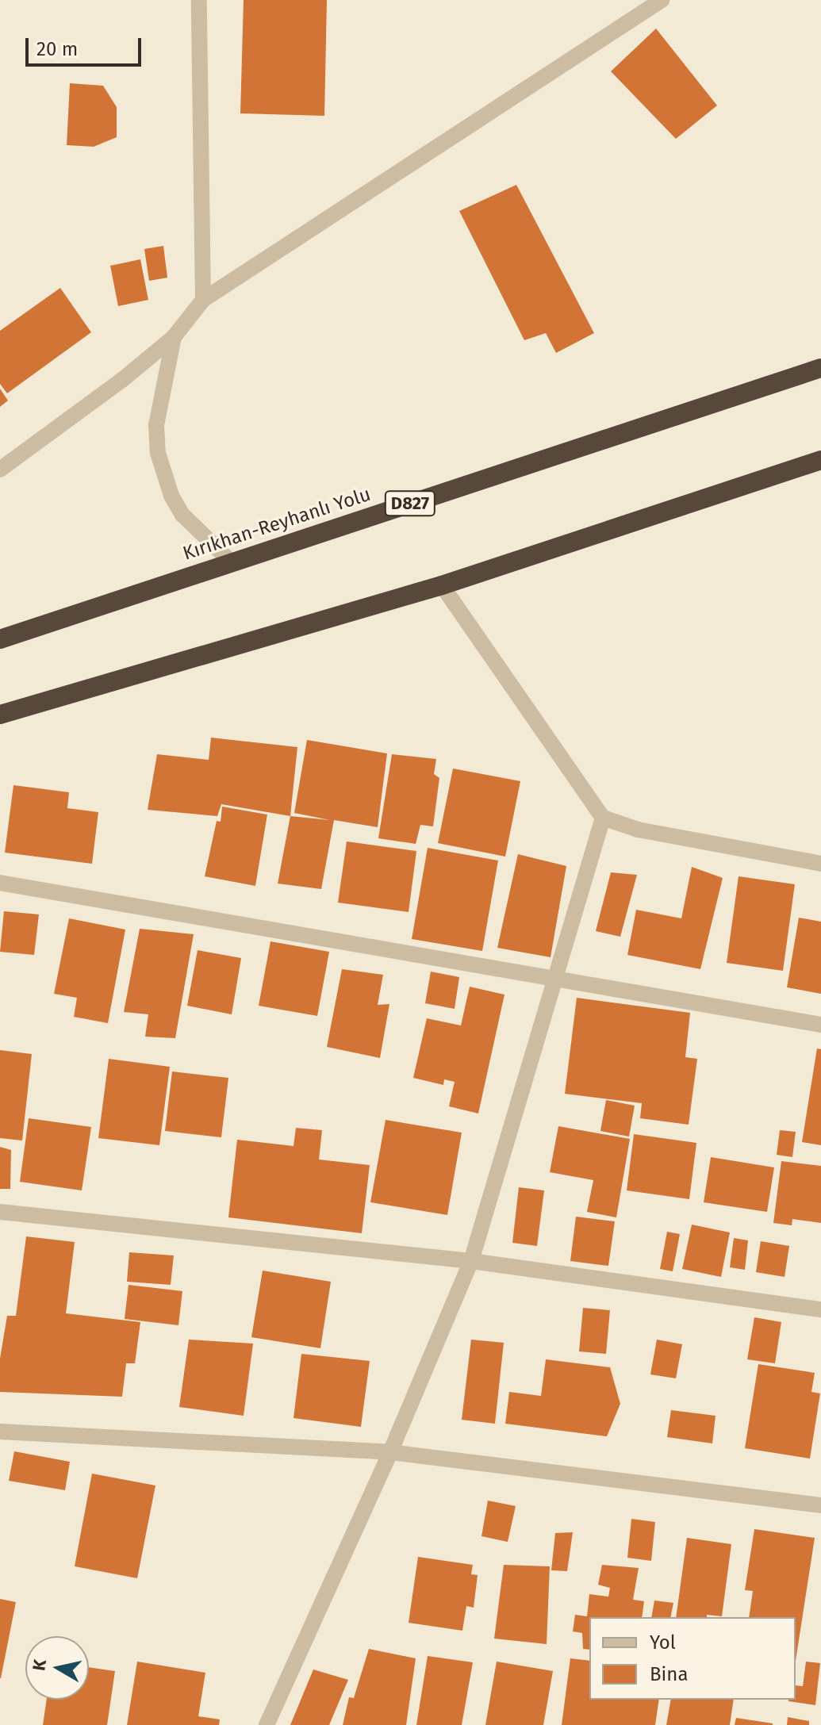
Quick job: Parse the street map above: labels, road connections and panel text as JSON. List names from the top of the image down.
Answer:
{
  "streets": {
    "highway": ["D827", "Kırıkhan-Reyhanlı Yolu"]
  },
  "legend": ["Yol", "Bina"],
  "scale_bar": "20 m",
  "north": "left"
}
